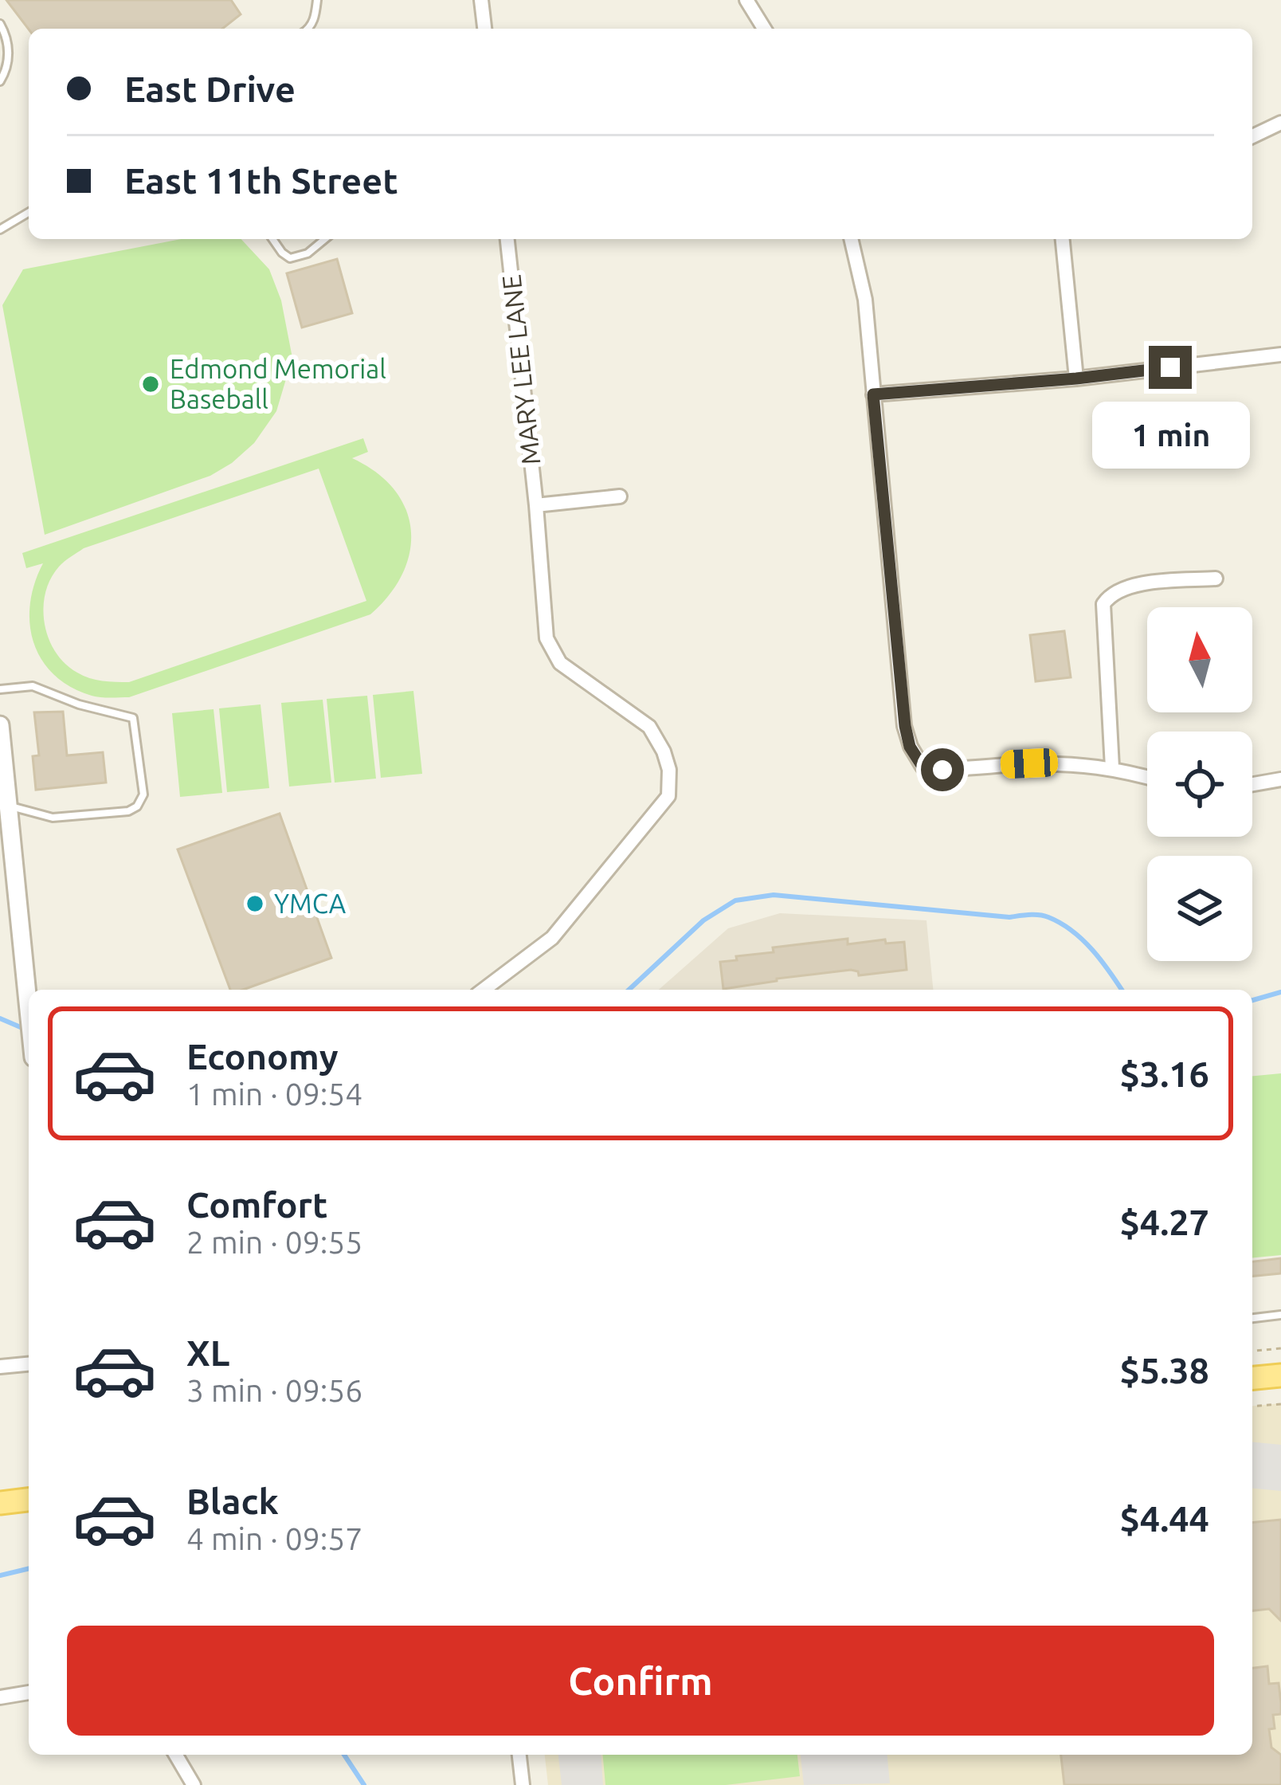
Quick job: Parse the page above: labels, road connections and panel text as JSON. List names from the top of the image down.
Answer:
{
  "streets": {
    "street": ["MARY LEE LANE"]
  },
  "places": ["Edmond Memorial Baseball", "YMCA"],
  "north": "top",
  "page": {
    "banner": ["East Drive", "East 11th Street"],
    "bubble": "1 min",
    "list": [
      {
        "name": "Economy",
        "note": "1 min · 09:54",
        "value": "$3.16"
      },
      {
        "name": "Comfort",
        "note": "2 min · 09:55",
        "value": "$4.27"
      },
      {
        "name": "XL",
        "note": "3 min · 09:56",
        "value": "$5.38"
      },
      {
        "name": "Black",
        "note": "4 min · 09:57",
        "value": "$4.44"
      }
    ],
    "buttons": "Confirm"
  }
}
